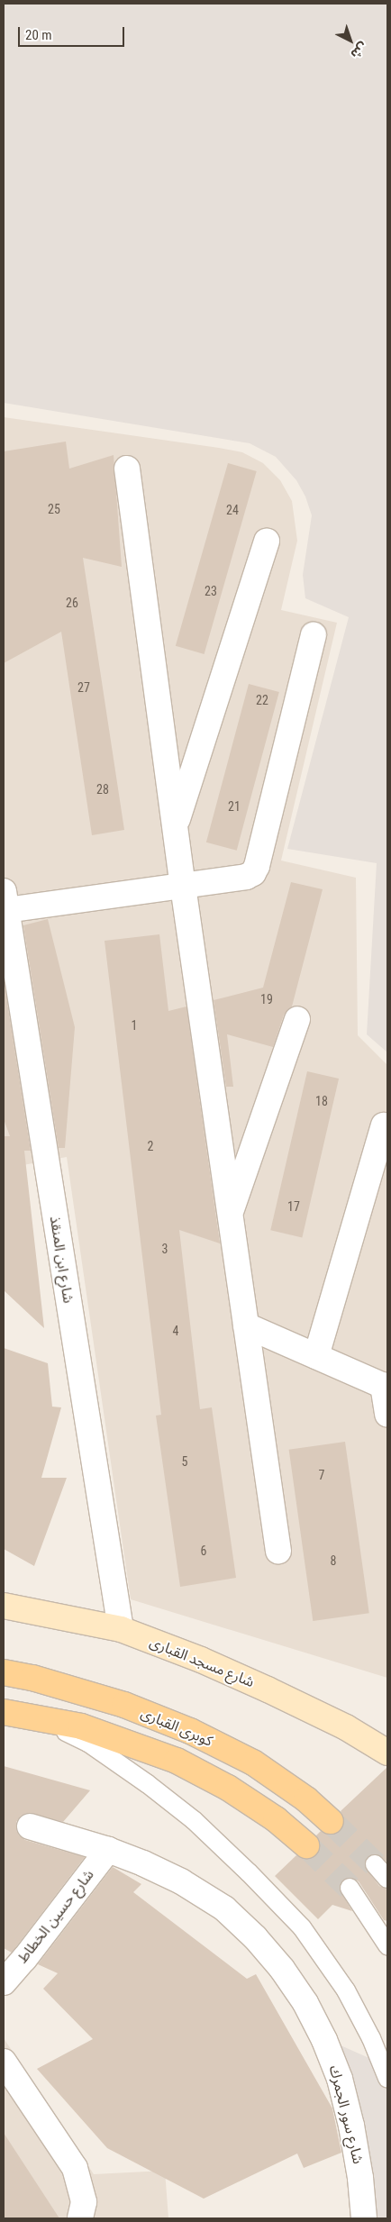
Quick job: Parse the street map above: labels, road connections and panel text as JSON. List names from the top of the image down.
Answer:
{
  "streets": {
    "main road": ["كوبرى القبارى"],
    "street": [
      "شارع ابن المنقذ",
      "شارع مسجد القبارى",
      "شارع حسين الخطاط",
      "شارع سور الجمرك"
    ]
  },
  "crossings": [
    ["شارع ابن المنقذ", "شارع مسجد القبارى"],
    ["شارع حسين الخطاط", "شارع سور الجمرك"]
  ],
  "house_numbers": [
    "25",
    "24",
    "23",
    "26",
    "27",
    "22",
    "28",
    "21",
    "19",
    "1",
    "18",
    "2",
    "17",
    "3",
    "4",
    "5",
    "7",
    "6",
    "8"
  ],
  "scale_bar": "20 m",
  "north": "bottom right"
}
